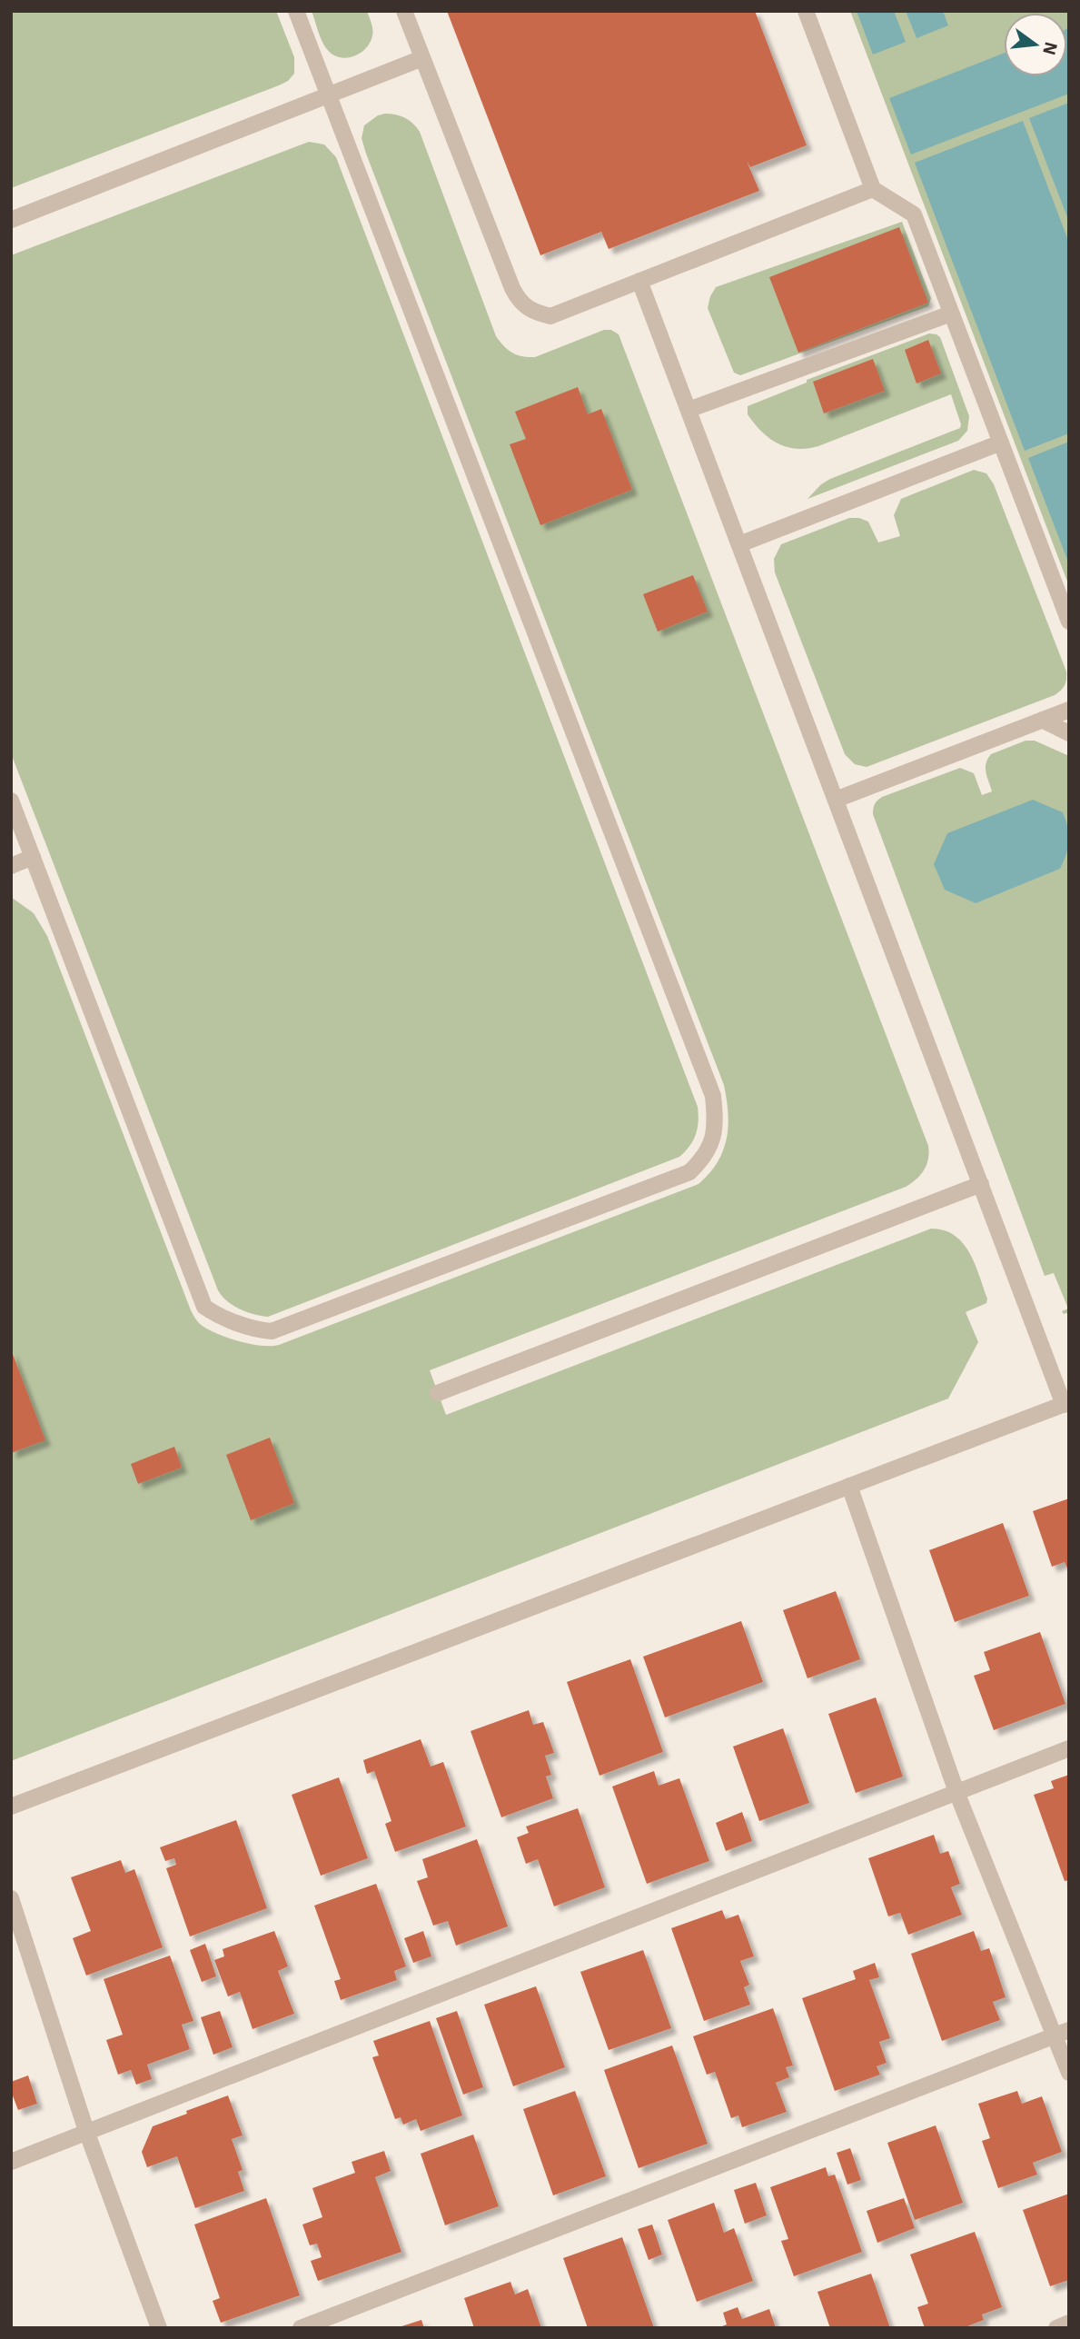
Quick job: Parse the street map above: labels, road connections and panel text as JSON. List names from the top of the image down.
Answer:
{
  "north": "right"
}
